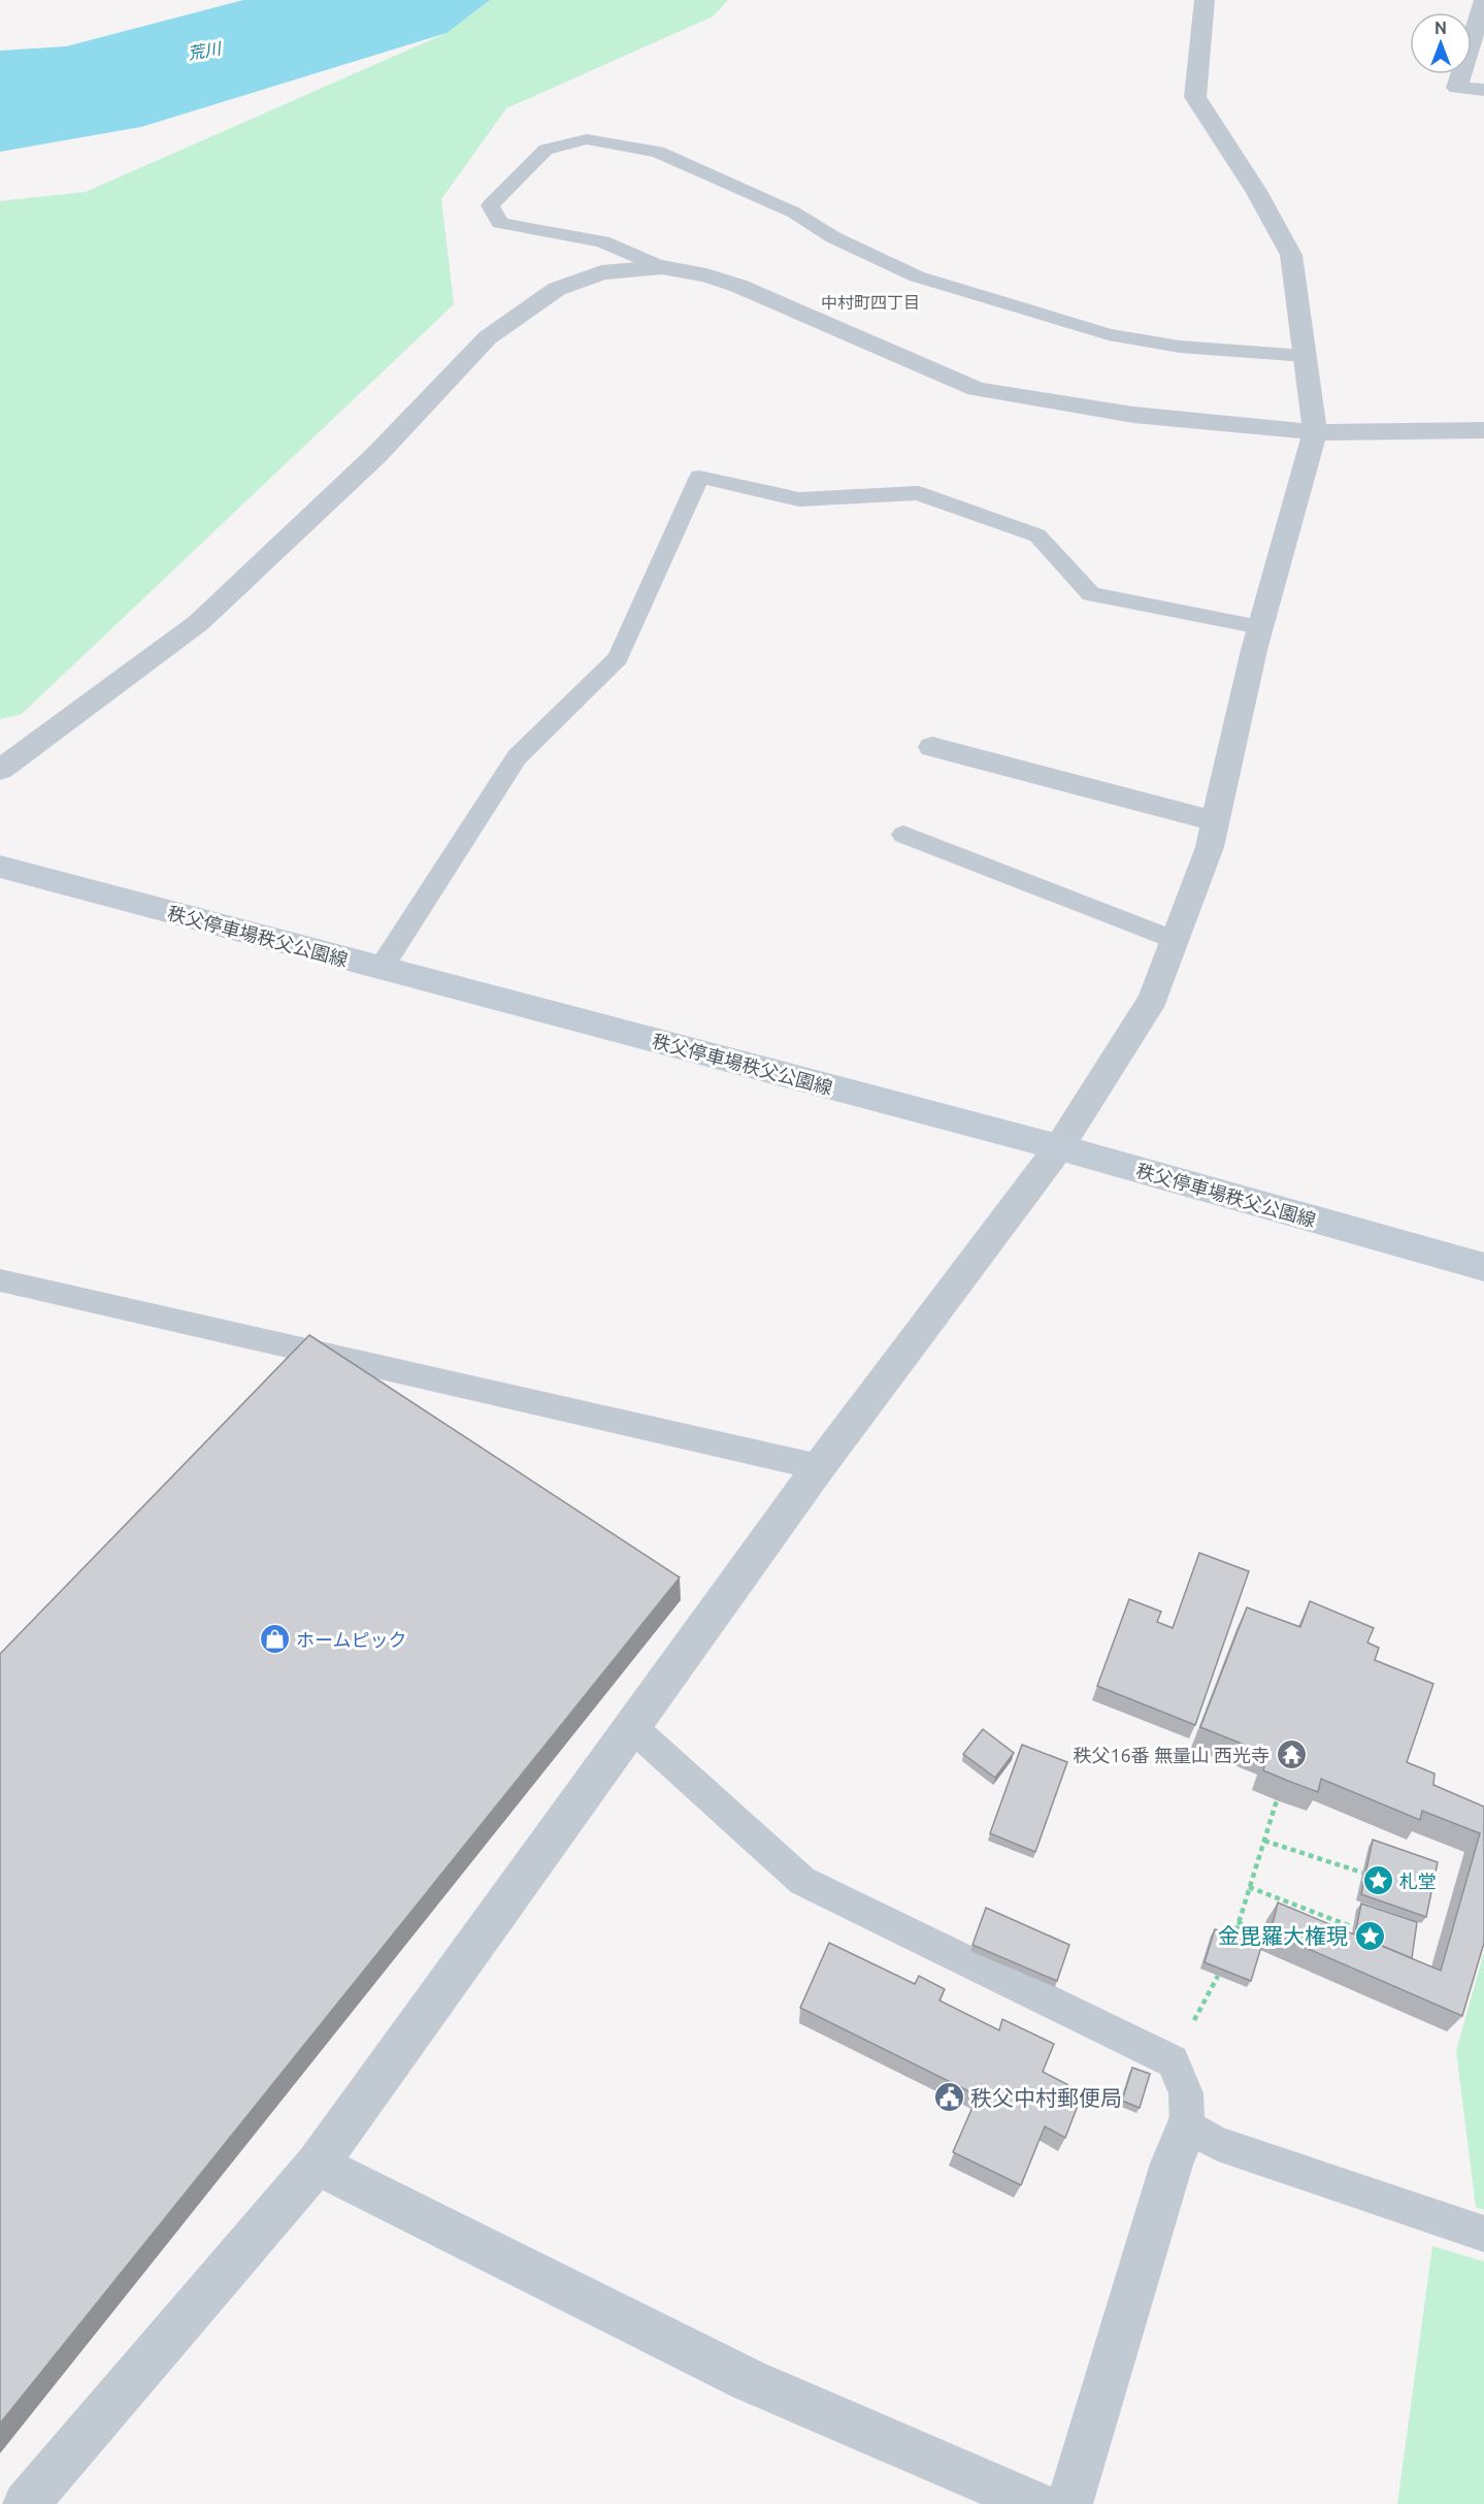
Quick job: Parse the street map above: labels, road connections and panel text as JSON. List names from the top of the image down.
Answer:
{
  "streets": {
    "main road": ["秩父停車場秩父公園線"]
  },
  "districts": ["中村町四丁目"],
  "water": ["荒川"],
  "places": {
    "shop": ["ホームピック"],
    "temple": ["秩父16番 無量山 西光寺"],
    "place": ["札堂", "金毘羅大権現"],
    "public building": ["秩父中村郵便局"]
  },
  "north": "top"
}
